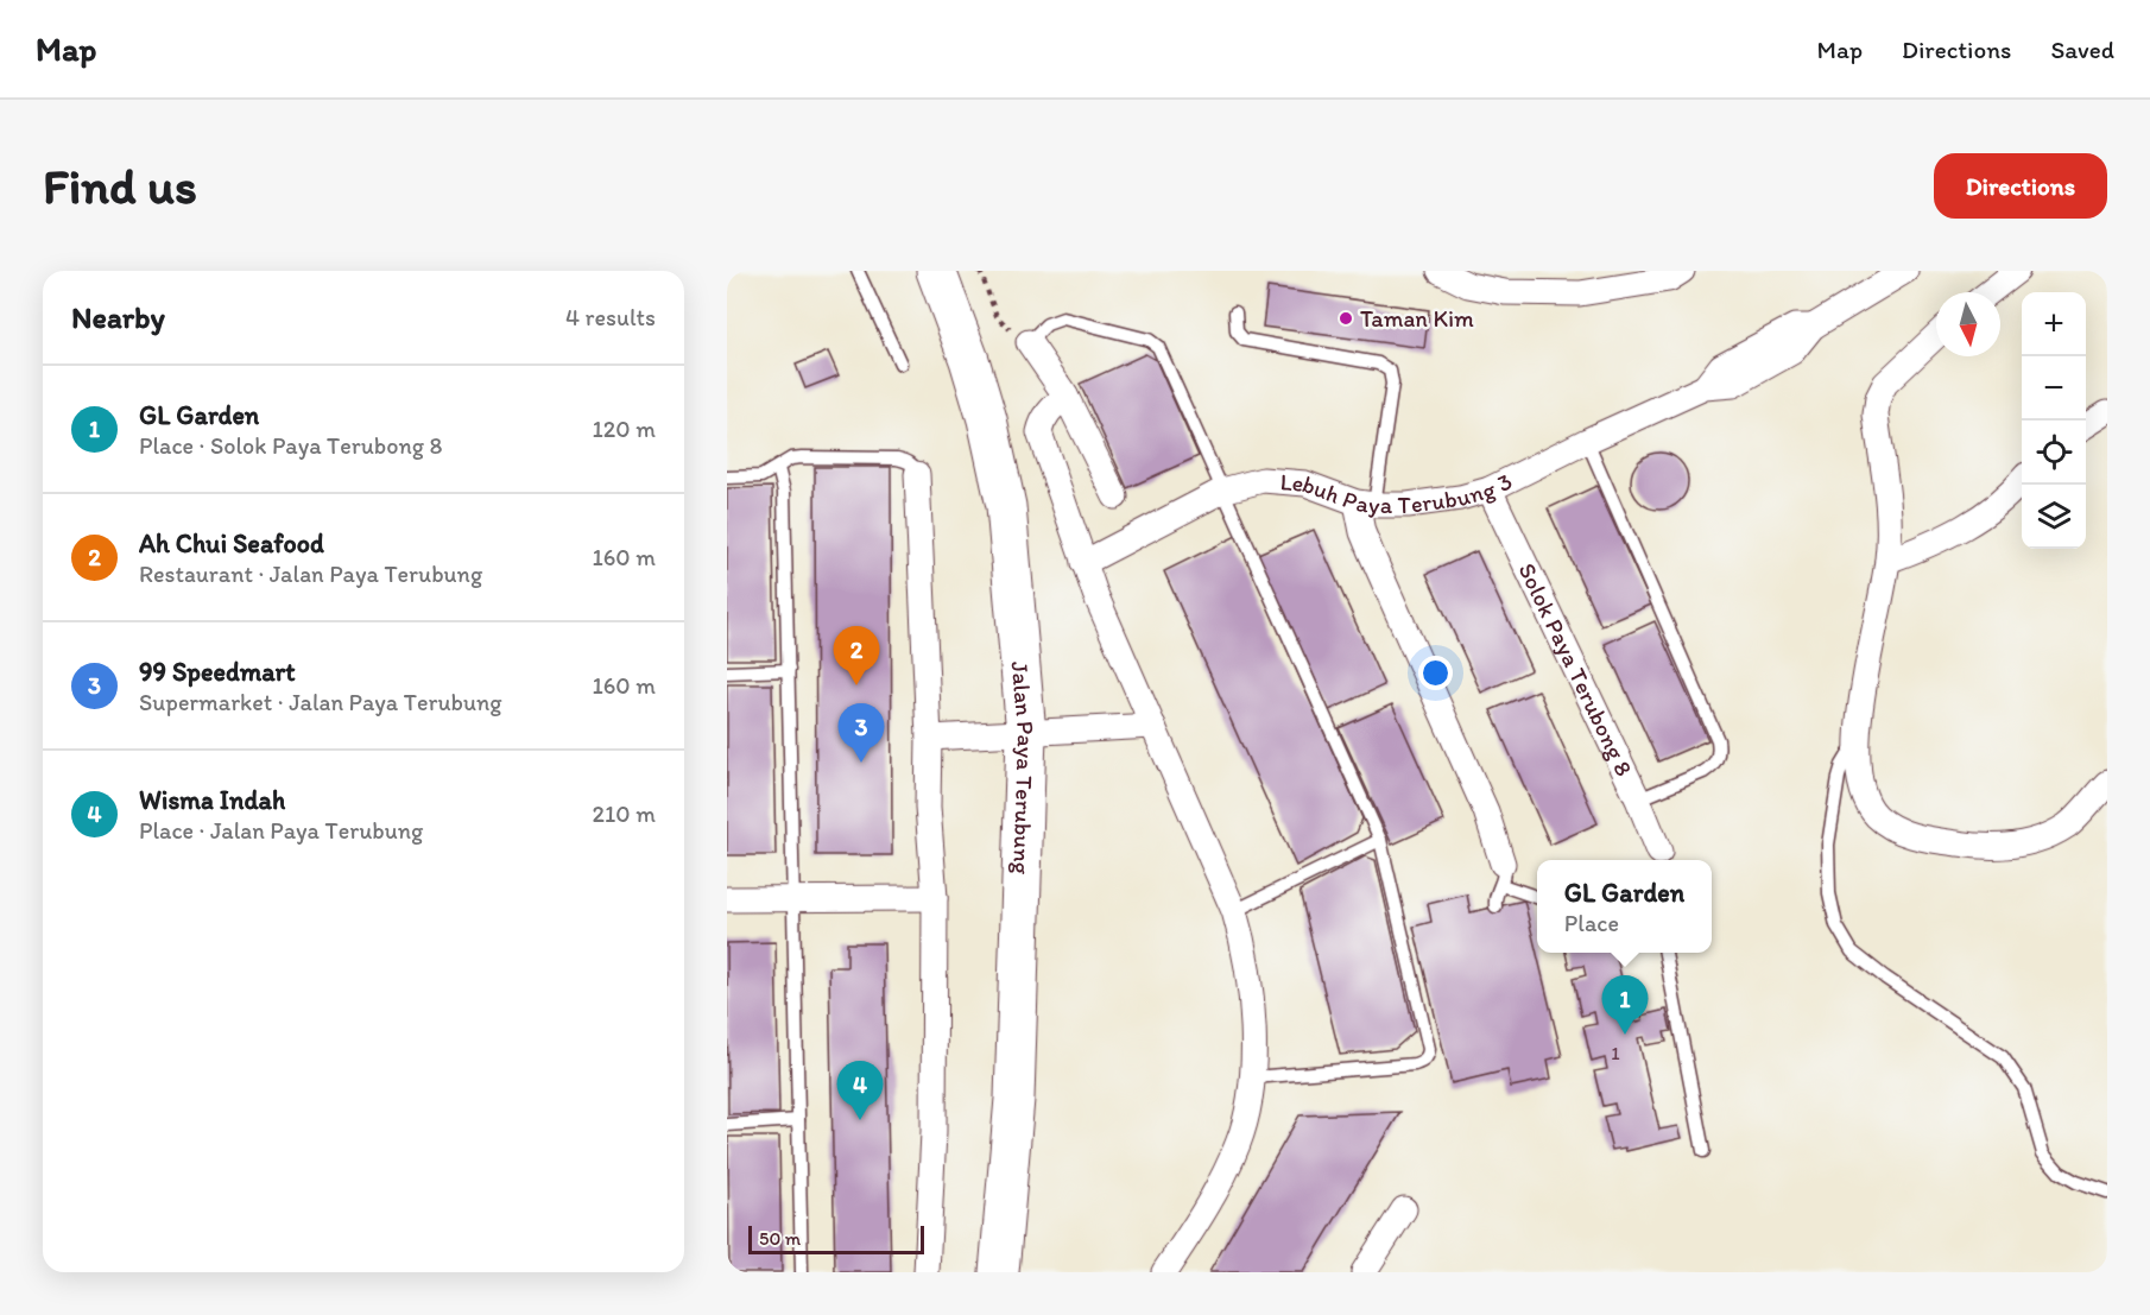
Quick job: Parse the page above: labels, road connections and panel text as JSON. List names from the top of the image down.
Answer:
{
  "streets": {
    "main road": ["Jalan Paya Terubung"],
    "street": ["Lebuh Paya Terubung 3", "Solok Paya Terubong 8"]
  },
  "crossings": [
    ["Lebuh Paya Terubung 3", "Solok Paya Terubong 8"]
  ],
  "places": ["Taman Kim"],
  "house_numbers": ["1"],
  "scale_bar": "50 m",
  "north": "bottom",
  "page": {
    "header": "Map",
    "nav": ["Map", "Directions", "Saved"],
    "buttons": "Directions",
    "title": "Find us",
    "heading": ["Nearby", "4 results"],
    "map_buttons": ["+", "−"],
    "list": [
      {
        "mark": "1",
        "name": "GL Garden",
        "note": "Place · Solok Paya Terubong 8",
        "value": "120 m"
      },
      {
        "mark": "2",
        "name": "Ah Chui Seafood",
        "note": "Restaurant · Jalan Paya Terubung",
        "value": "160 m"
      },
      {
        "mark": "3",
        "name": "99 Speedmart",
        "note": "Supermarket · Jalan Paya Terubung",
        "value": "160 m"
      },
      {
        "mark": "4",
        "name": "Wisma Indah",
        "note": "Place · Jalan Paya Terubung",
        "value": "210 m"
      }
    ],
    "pins": [
      "2",
      "3",
      "1",
      "4"
    ],
    "popup": ["GL Garden", "Place"],
    "scale": "50 m"
  }
}
